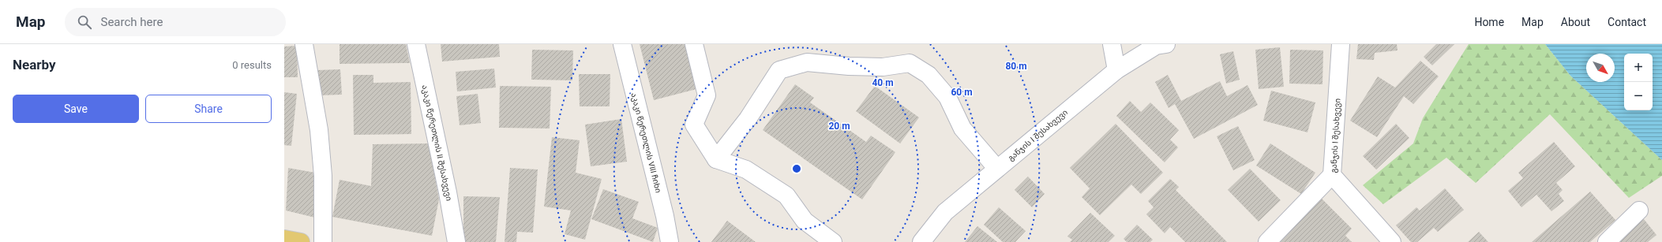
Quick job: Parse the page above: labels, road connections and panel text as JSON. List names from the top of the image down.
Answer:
{
  "streets": {
    "street": ["განჯის I შესახვევი", "აკაკი წერეთლის II შესახვევი", "აკაკი წერეთლის VIII ჩიხი"]
  },
  "north": "bottom right",
  "page": {
    "header": "Map",
    "search": "Search here",
    "nav": [
      "Home",
      "Map",
      "About",
      "Contact"
    ],
    "heading": ["Nearby", "0 results"],
    "map_buttons": ["+", "−"],
    "buttons": ["Save", "Share"]
  },
  "rings": [
    "80 m",
    "40 m",
    "60 m",
    "20 m"
  ]
}
